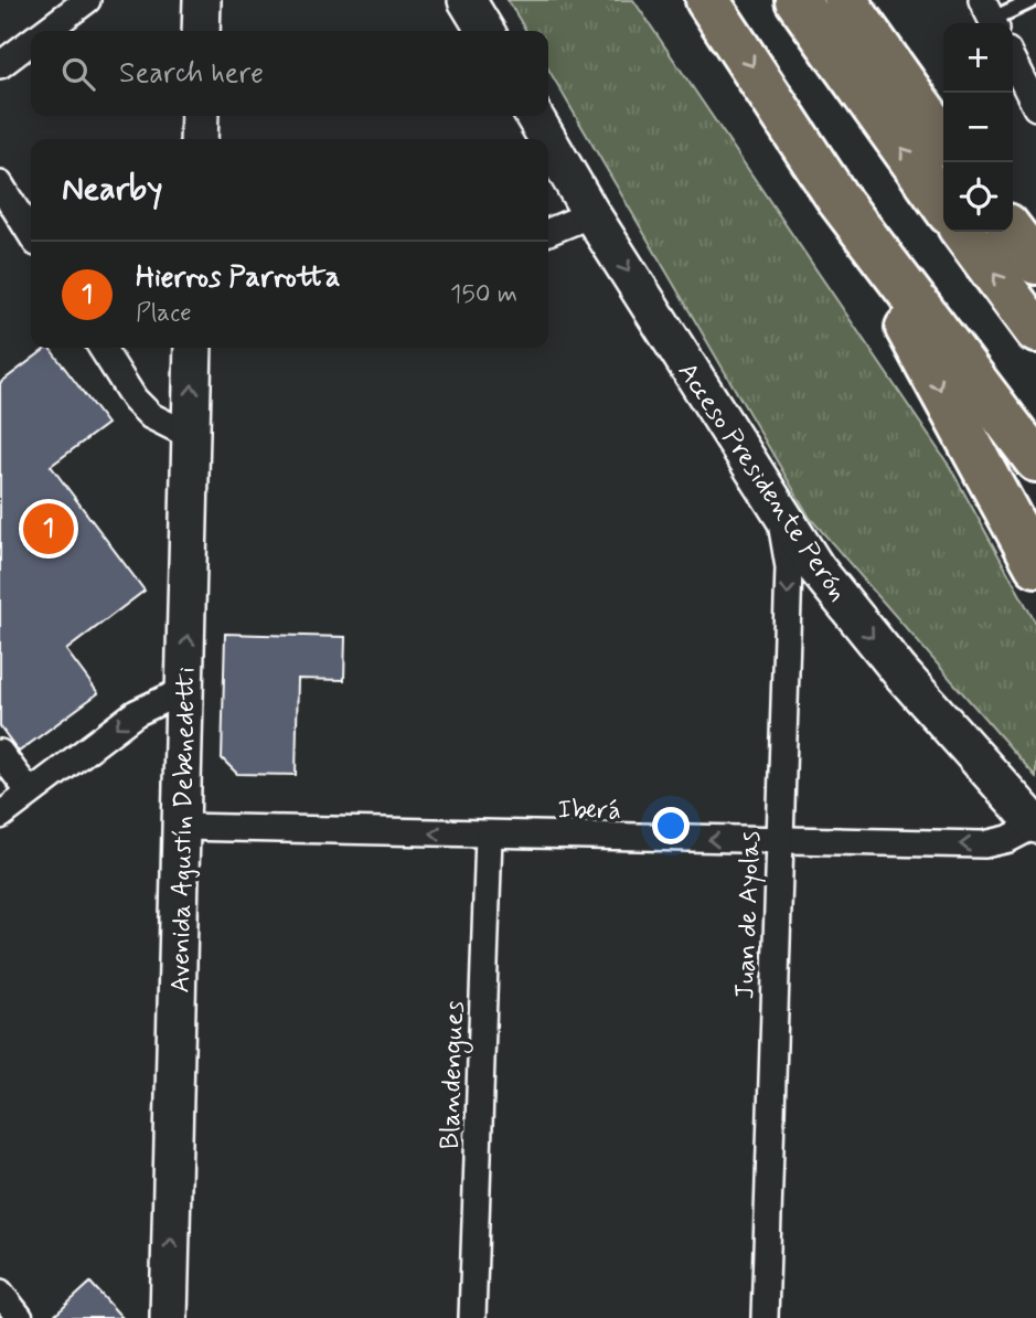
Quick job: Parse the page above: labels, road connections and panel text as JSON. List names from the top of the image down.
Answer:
{
  "streets": {
    "main road": ["Acceso Presidente Perón", "Avenida Agustín Debenedetti"],
    "street": ["Iberá", "Juan de Ayolas", "Blandengues"]
  },
  "crossings": [
    ["Acceso Presidente Perón", "Iberá"],
    ["Acceso Presidente Perón", "Juan de Ayolas"],
    ["Iberá", "Avenida Agustín Debenedetti"],
    ["Iberá", "Juan de Ayolas"],
    ["Iberá", "Blandengues"]
  ],
  "one_way": [
    "Acceso Presidente Perón",
    "Iberá",
    "Avenida Agustín Debenedetti",
    "Juan de Ayolas"
  ],
  "page": {
    "map_buttons": ["+", "−"],
    "search": "Search here",
    "heading": "Nearby",
    "list": [
      {
        "mark": "1",
        "name": "Hierros Parrotta",
        "note": "Place",
        "value": "150 m"
      }
    ],
    "pins": "1"
  }
}
